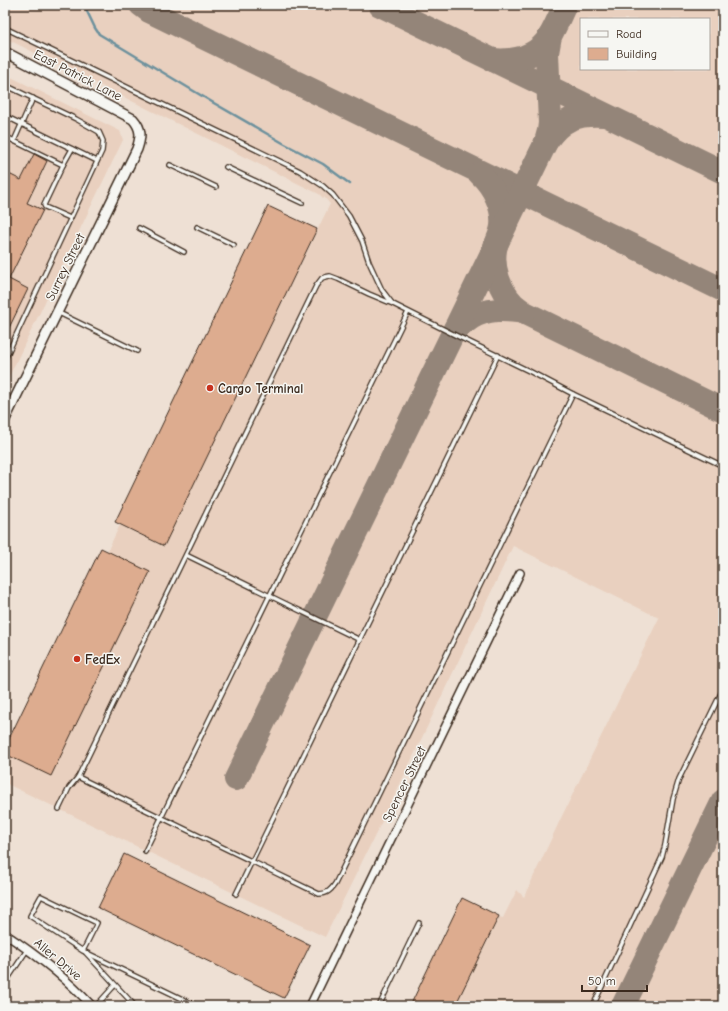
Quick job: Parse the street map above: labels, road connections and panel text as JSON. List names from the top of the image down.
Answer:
{
  "streets": {
    "street": [
      "East Patrick Lane",
      "Surrey Street",
      "Spencer Street",
      "Aller Drive"
    ]
  },
  "crossings": [
    ["East Patrick Lane", "Surrey Street"]
  ],
  "places": ["Cargo Terminal", "FedEx"],
  "legend": ["Road", "Building"],
  "scale_bar": "50 m"
}
